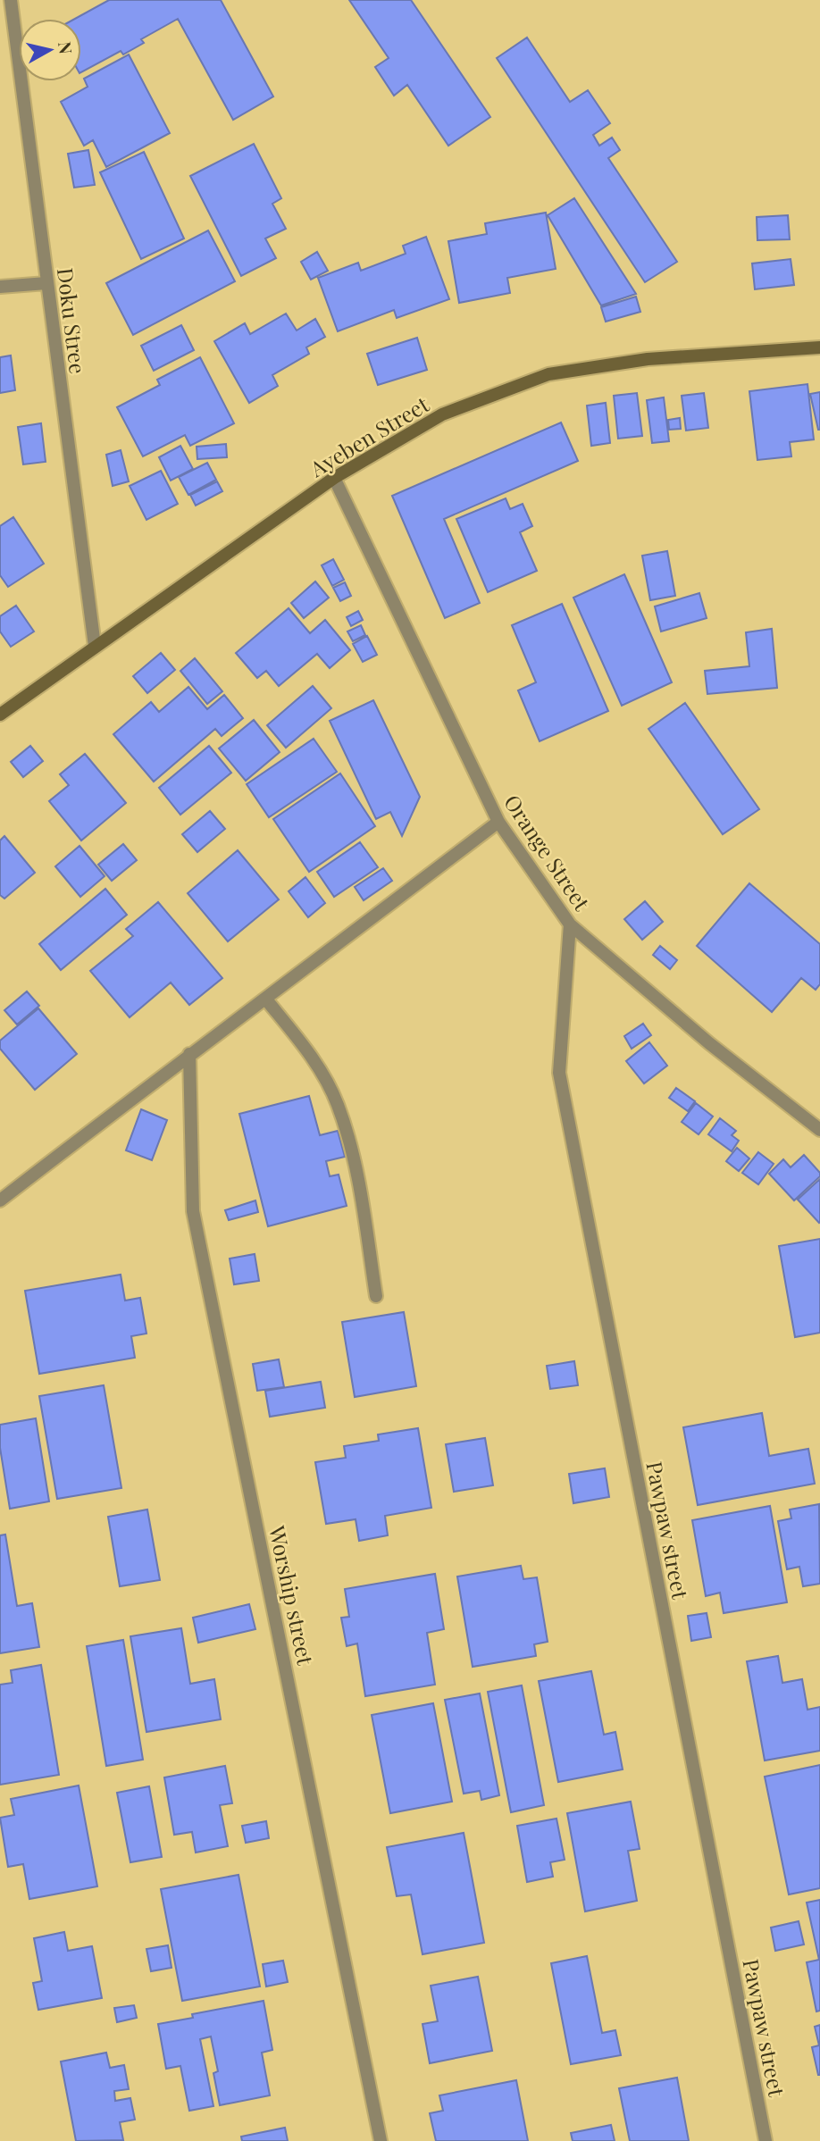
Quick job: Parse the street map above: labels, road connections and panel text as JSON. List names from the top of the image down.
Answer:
{
  "streets": {
    "street": [
      "Doku Stree",
      "Ayeben Street",
      "Orange Street",
      "Pawpaw street",
      "Worship street"
    ]
  },
  "crossings": [
    ["Doku Stree", "Ayeben Street"],
    ["Ayeben Street", "Orange Street"],
    ["Orange Street", "Pawpaw street"]
  ],
  "north": "right"
}
